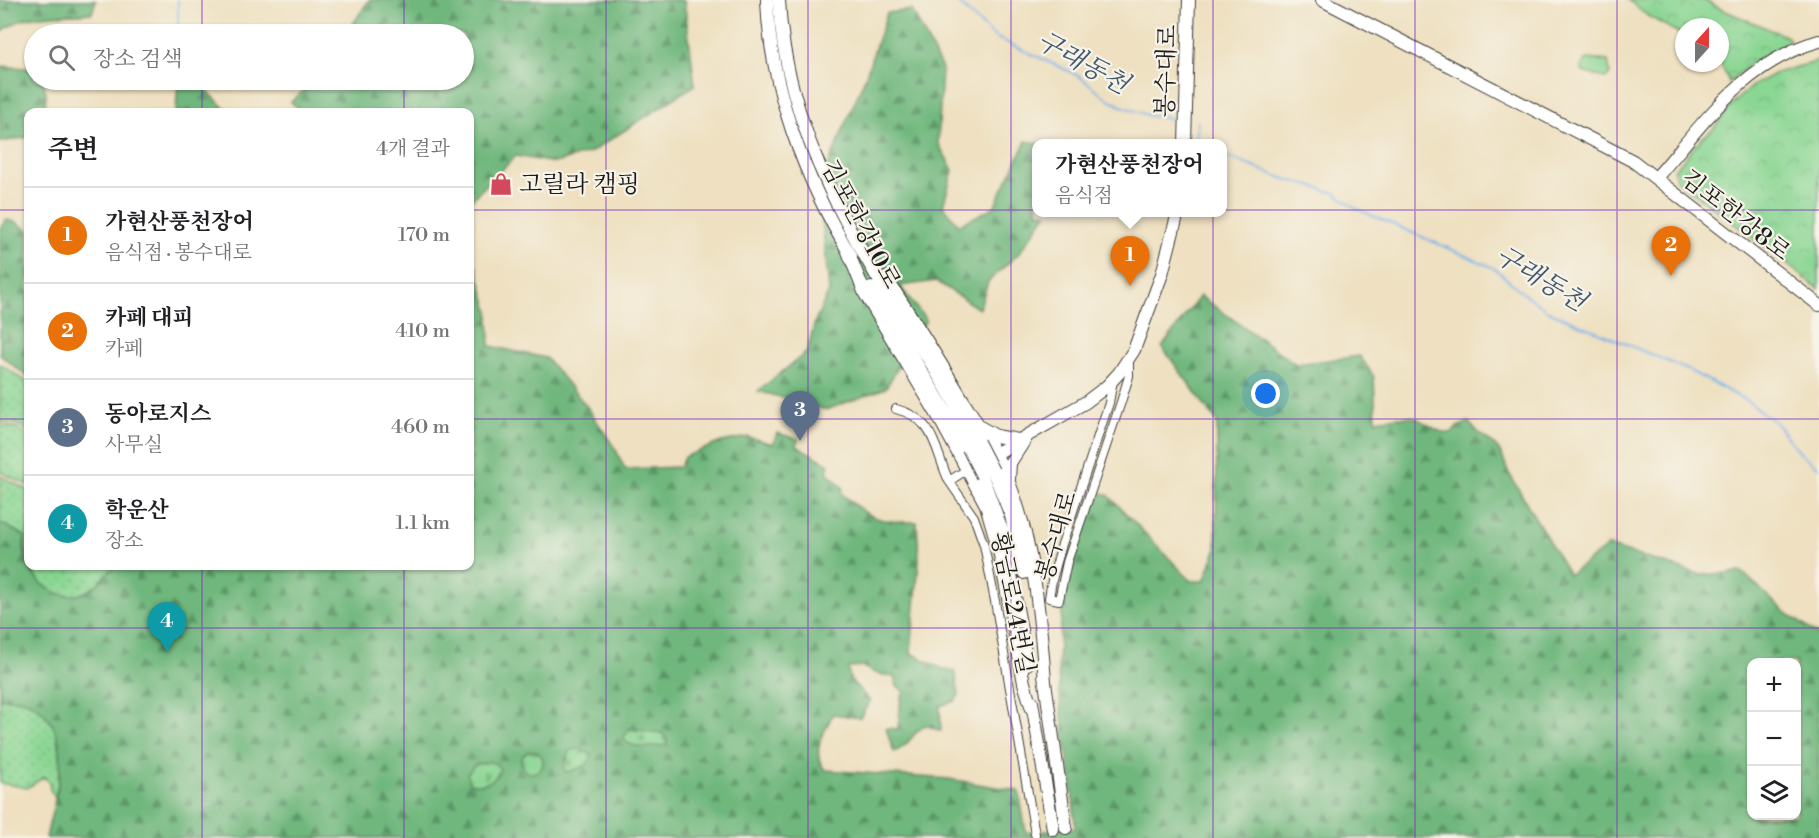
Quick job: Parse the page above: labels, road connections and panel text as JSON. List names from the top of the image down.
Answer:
{
  "streets": {
    "street": [
      "봉수대로",
      "김포한강8로",
      "김포한강10로",
      "황금로24번길"
    ]
  },
  "crossings": [
    ["봉수대로", "김포한강10로"]
  ],
  "water": ["구래동천"],
  "places": {
    "shop": ["고릴라 캠핑"]
  },
  "north": "top",
  "page": {
    "search": "장소 검색",
    "heading": ["주변", "4개 결과"],
    "popup": ["가현산풍천장어", "음식점"],
    "list": [
      {
        "mark": "1",
        "name": "가현산풍천장어",
        "note": "음식점 · 봉수대로",
        "value": "170 m"
      },
      {
        "mark": "2",
        "name": "카페 대피",
        "note": "카페",
        "value": "410 m"
      },
      {
        "mark": "3",
        "name": "동아로지스",
        "note": "사무실",
        "value": "460 m"
      },
      {
        "mark": "4",
        "name": "학운산",
        "note": "장소",
        "value": "1.1 km"
      }
    ],
    "pins": [
      "2",
      "1",
      "3",
      "4"
    ],
    "map_buttons": ["+", "−"]
  }
}
